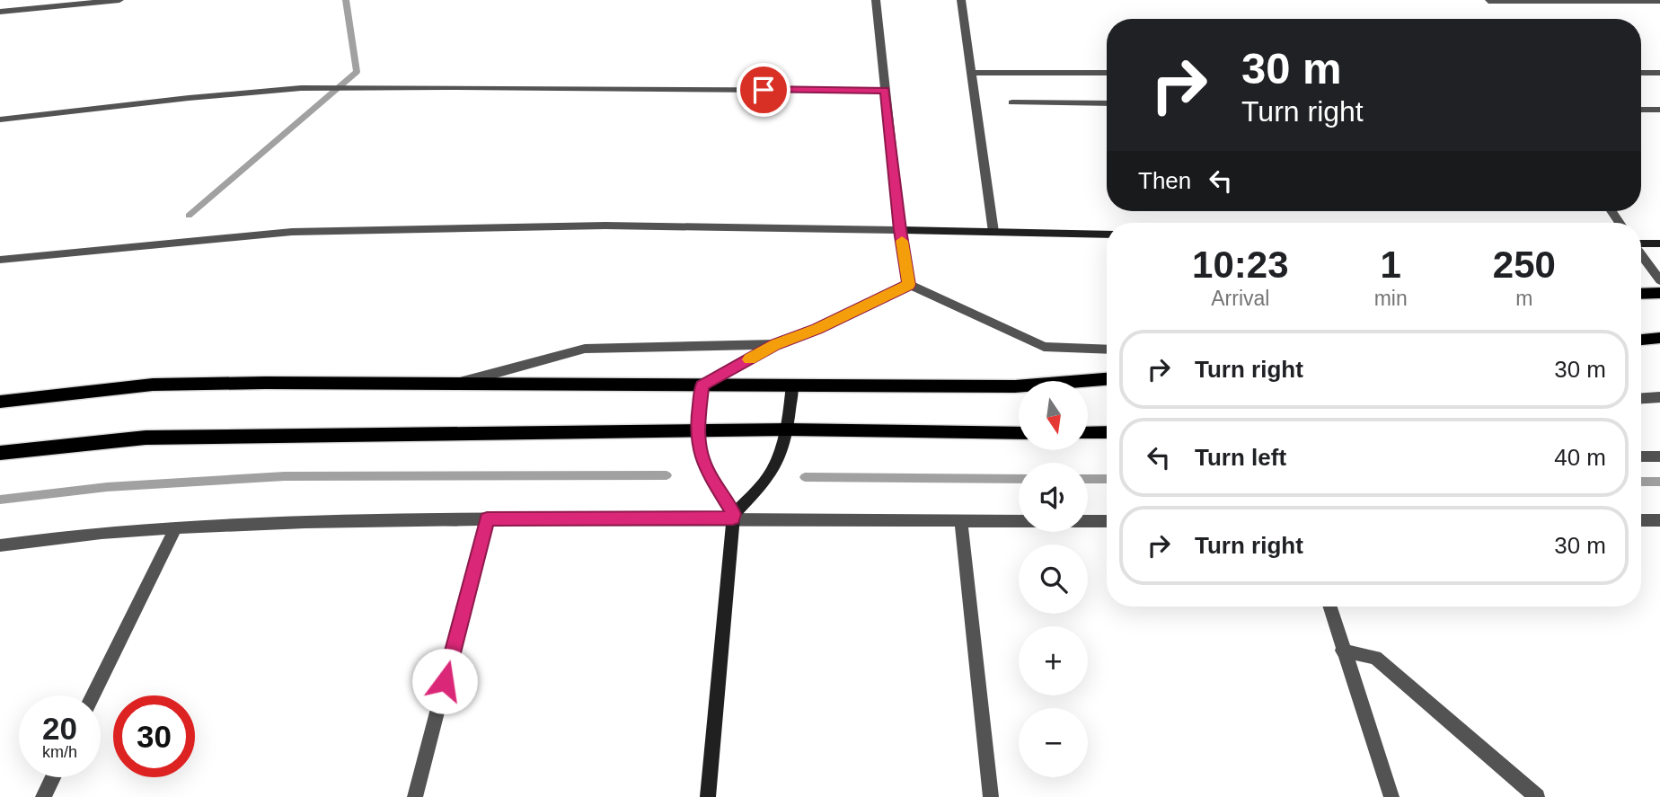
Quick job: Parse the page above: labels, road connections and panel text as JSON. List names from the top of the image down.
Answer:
{
  "north": "bottom",
  "page": {
    "turn": ["30 m", "Turn right"],
    "then": "Then",
    "eta": [
      "10:23",
      "Arrival",
      "1",
      "min",
      "250",
      "m"
    ],
    "list": [
      {
        "name": "Turn right",
        "value": "30 m"
      },
      {
        "name": "Turn left",
        "value": "40 m"
      },
      {
        "name": "Turn right",
        "value": "30 m"
      }
    ],
    "map_buttons": ["+", "−"],
    "speed": "20 km/h",
    "limit": "30"
  }
}
